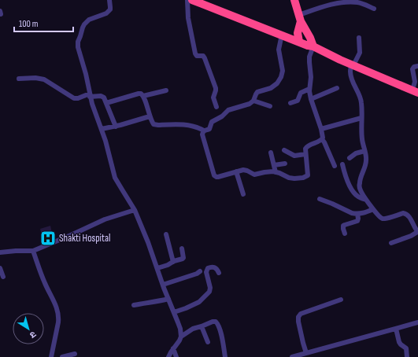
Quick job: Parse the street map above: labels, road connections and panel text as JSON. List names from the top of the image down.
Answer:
{
  "places": {
    "hospital": ["Shakti Hospital"]
  },
  "scale_bar": "100 m",
  "north": "bottom right"
}
